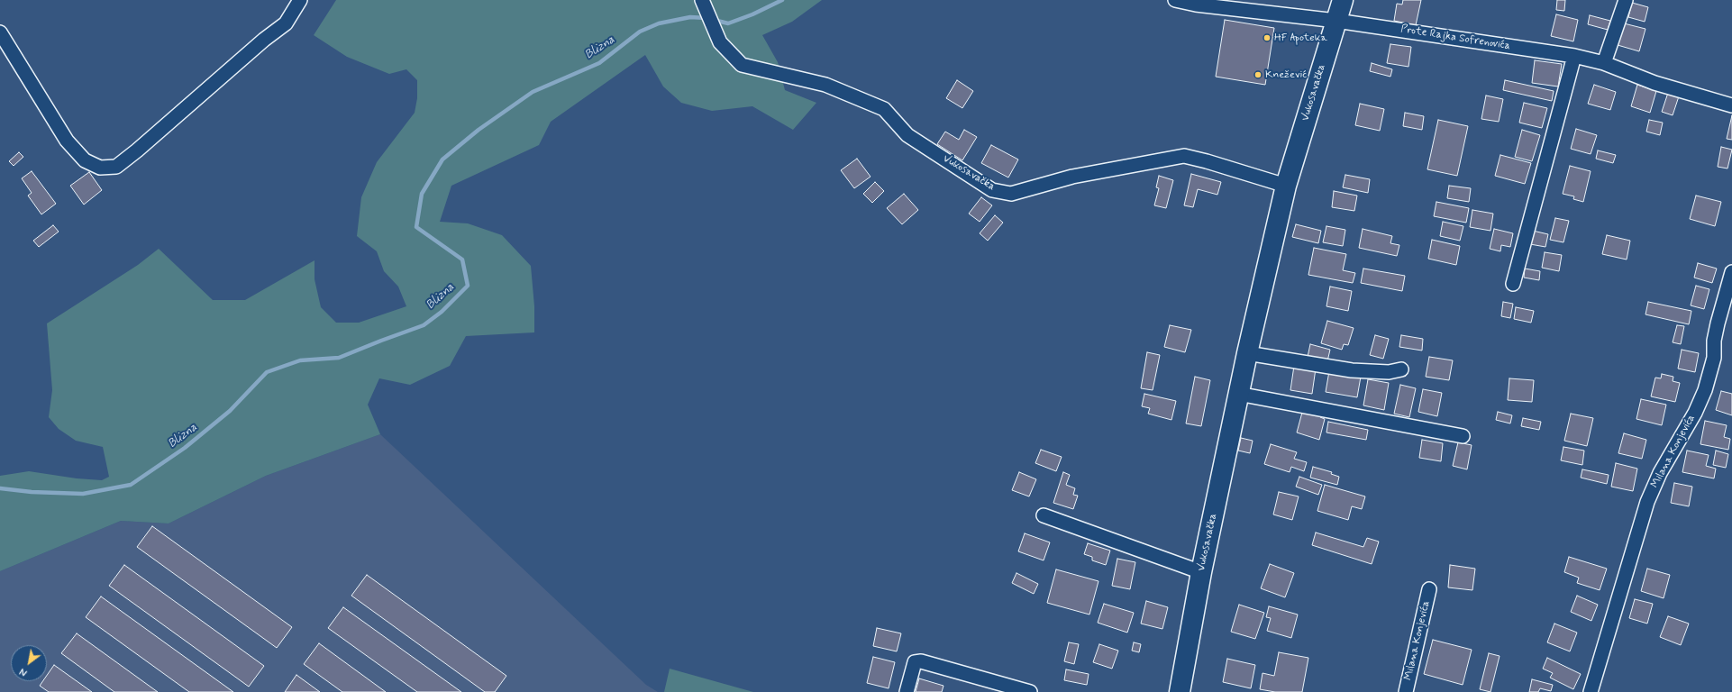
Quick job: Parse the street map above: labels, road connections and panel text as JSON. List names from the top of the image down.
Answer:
{
  "streets": {
    "main road": ["Vukosavačka"],
    "street": ["Prote Rajka Sofrenovića", "Milana Konjevića"]
  },
  "crossings": [
    ["Prote Rajka Sofrenovića", "Vukosavačka"]
  ],
  "water": ["Blizna"],
  "places": ["HF Apoteka", "Knežević"],
  "north": "bottom left"
}
